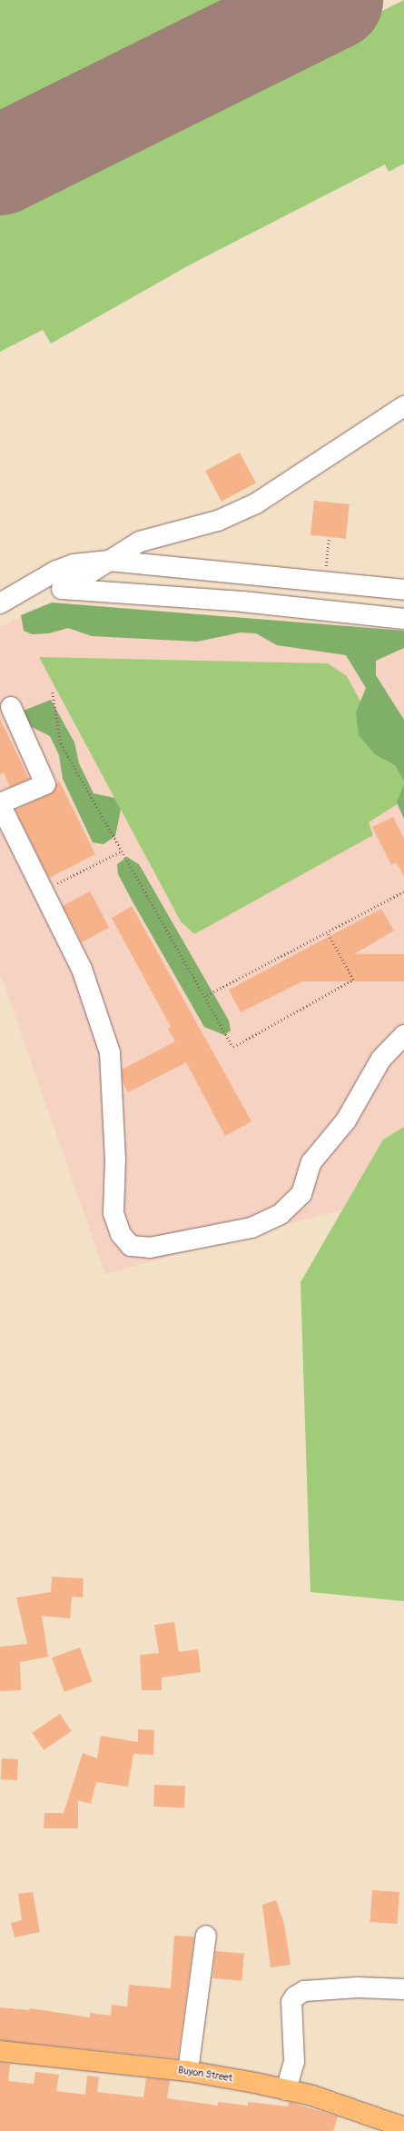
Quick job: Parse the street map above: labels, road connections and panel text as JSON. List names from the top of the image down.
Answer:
{
  "streets": {
    "main road": ["Buyon Street"]
  }
}
